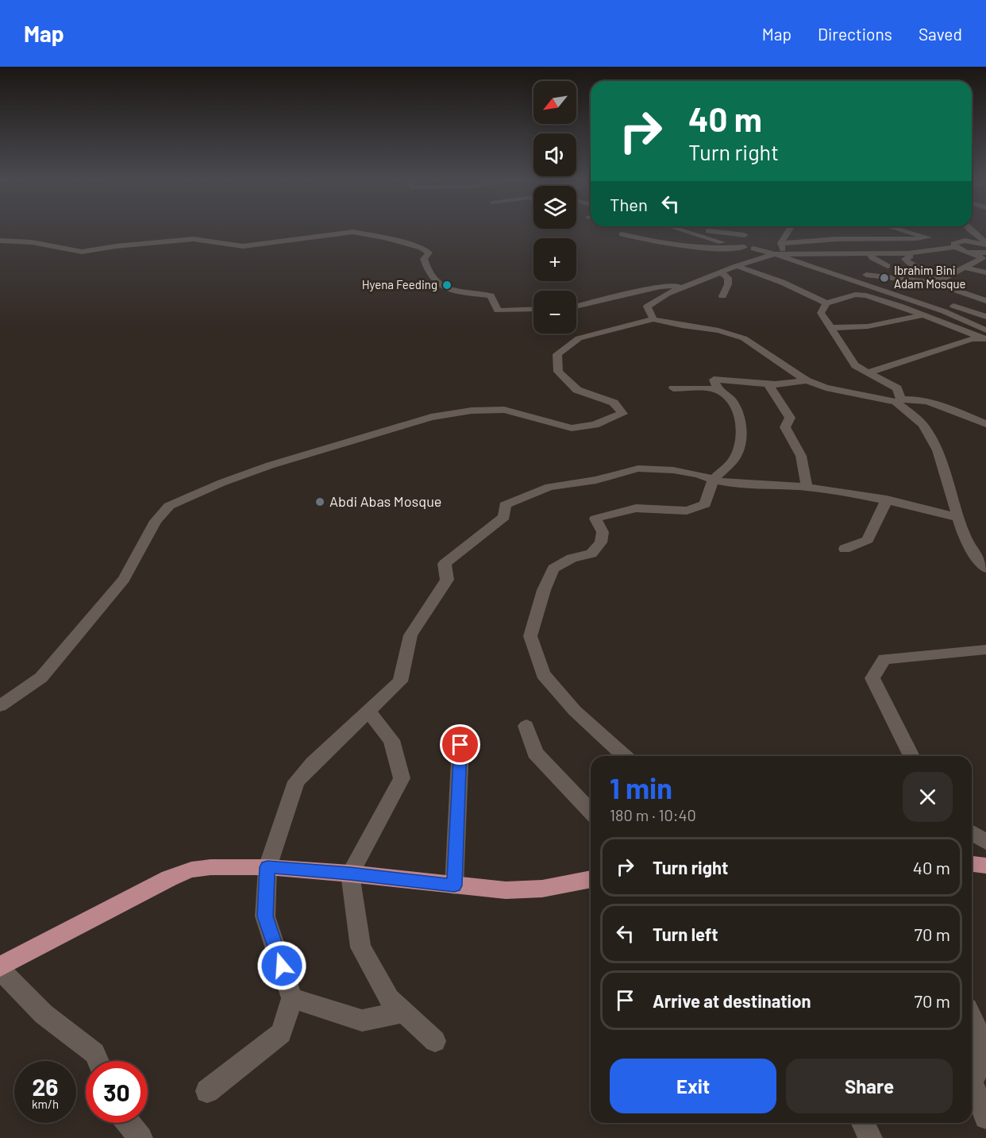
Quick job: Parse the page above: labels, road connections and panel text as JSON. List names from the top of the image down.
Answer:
{
  "places": ["Ibrahim Bini Adam Mosque", "Hyena Feeding", "Abdi Abas Mosque"],
  "north": "bottom left",
  "page": {
    "header": "Map",
    "nav": ["Map", "Directions", "Saved"],
    "map_buttons": ["+", "−"],
    "turn": ["40 m", "Turn right"],
    "then": "Then",
    "heading": ["1 min", "180 m · 10:40"],
    "list": [
      {
        "name": "Turn right",
        "value": "40 m"
      },
      {
        "name": "Turn left",
        "value": "70 m"
      },
      {
        "name": "Arrive at destination",
        "value": "70 m"
      }
    ],
    "buttons": ["Exit", "Share"],
    "speed": "26 km/h",
    "limit": "30"
  }
}
